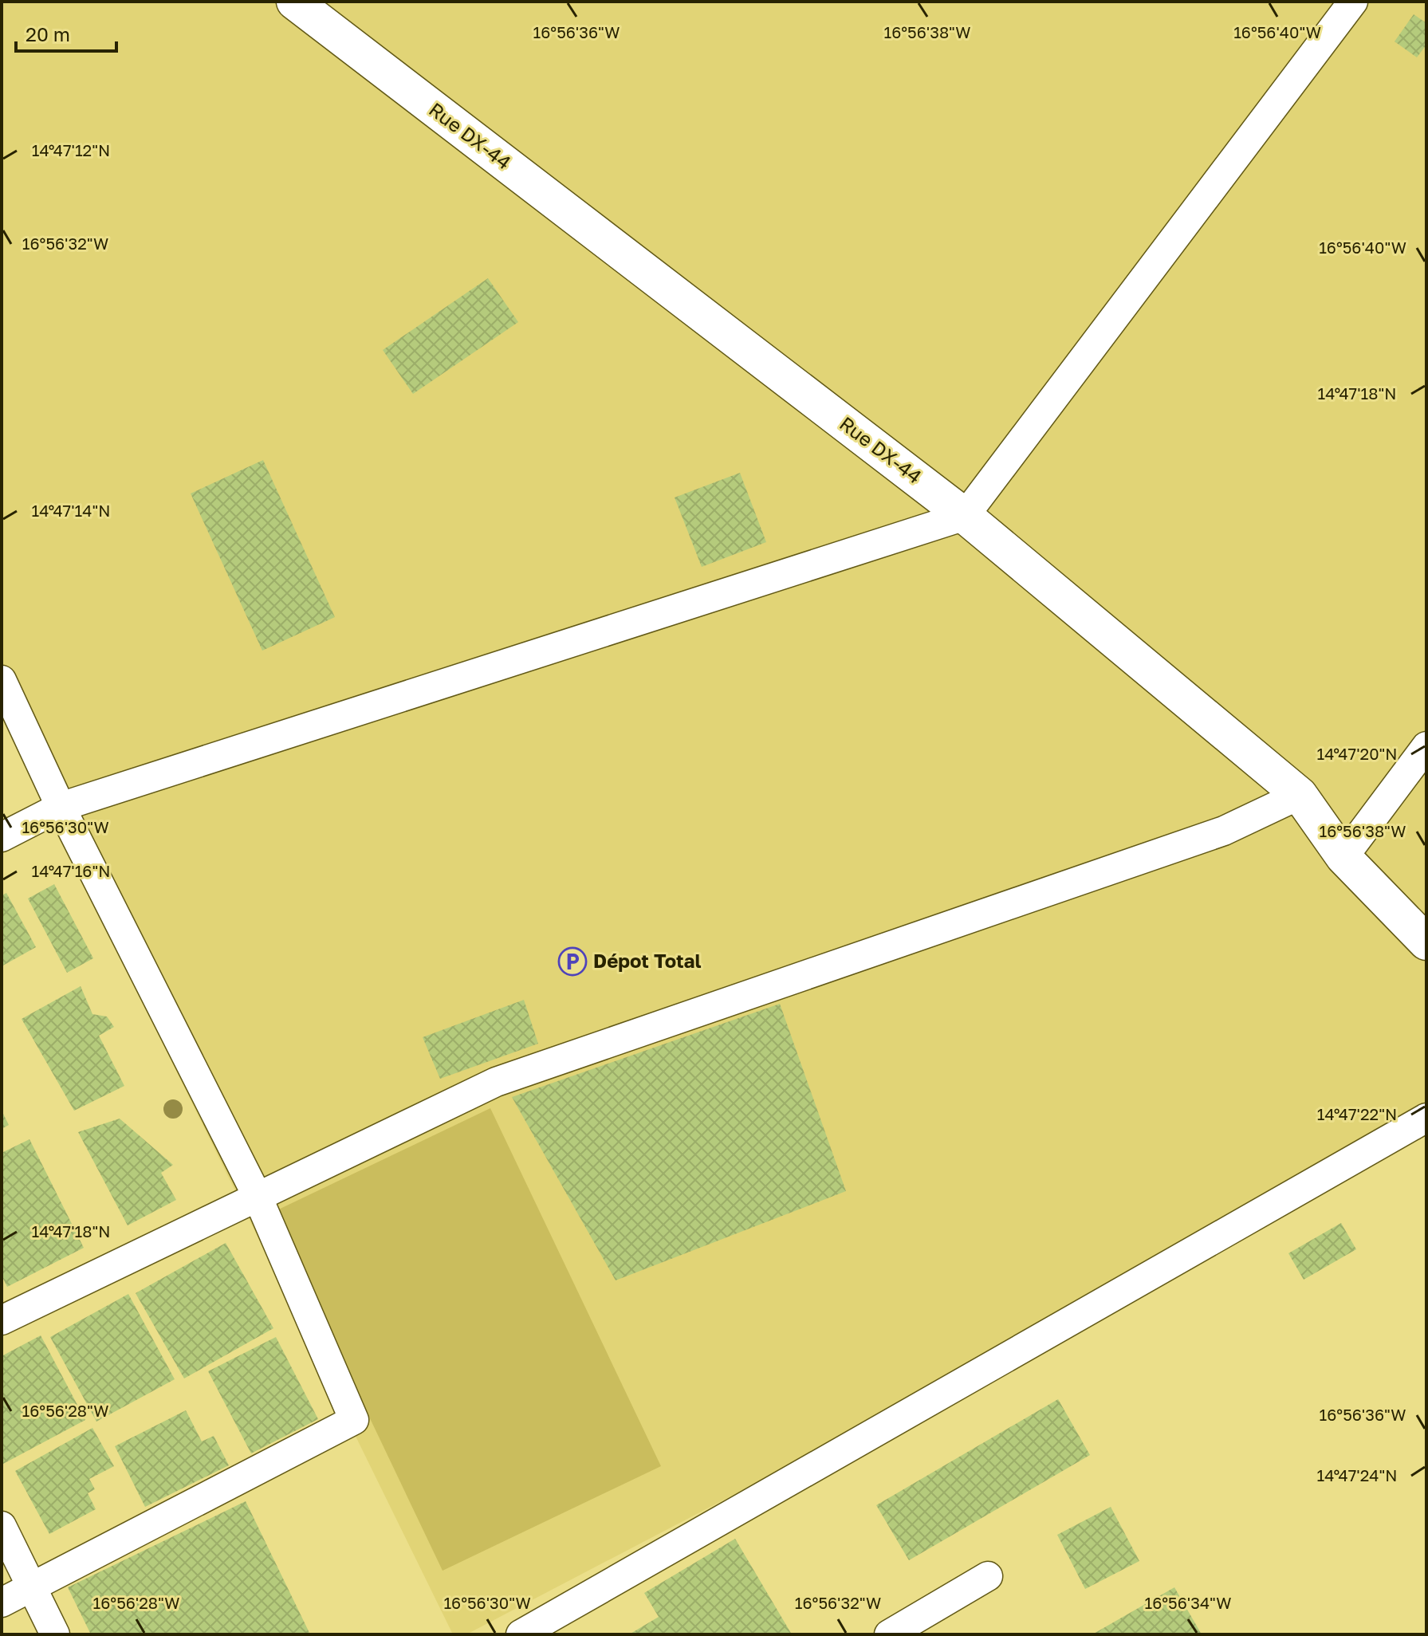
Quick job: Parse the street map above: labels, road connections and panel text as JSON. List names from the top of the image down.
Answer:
{
  "streets": {
    "street": ["Rue DX-44"]
  },
  "places": {
    "parking": ["Dépot Total"]
  },
  "scale_bar": "20 m",
  "coordinates": [
    "16°56'36\"W",
    "16°56'38\"W",
    "16°56'40\"W",
    "14°47'12\"N",
    "16°56'32\"W",
    "14°47'18\"N",
    "14°47'14\"N",
    "14°47'20\"N",
    "16°56'30\"W",
    "14°47'16\"N",
    "14°47'22\"N",
    "16°56'28\"W",
    "14°47'24\"N",
    "16°56'34\"W"
  ]
}
